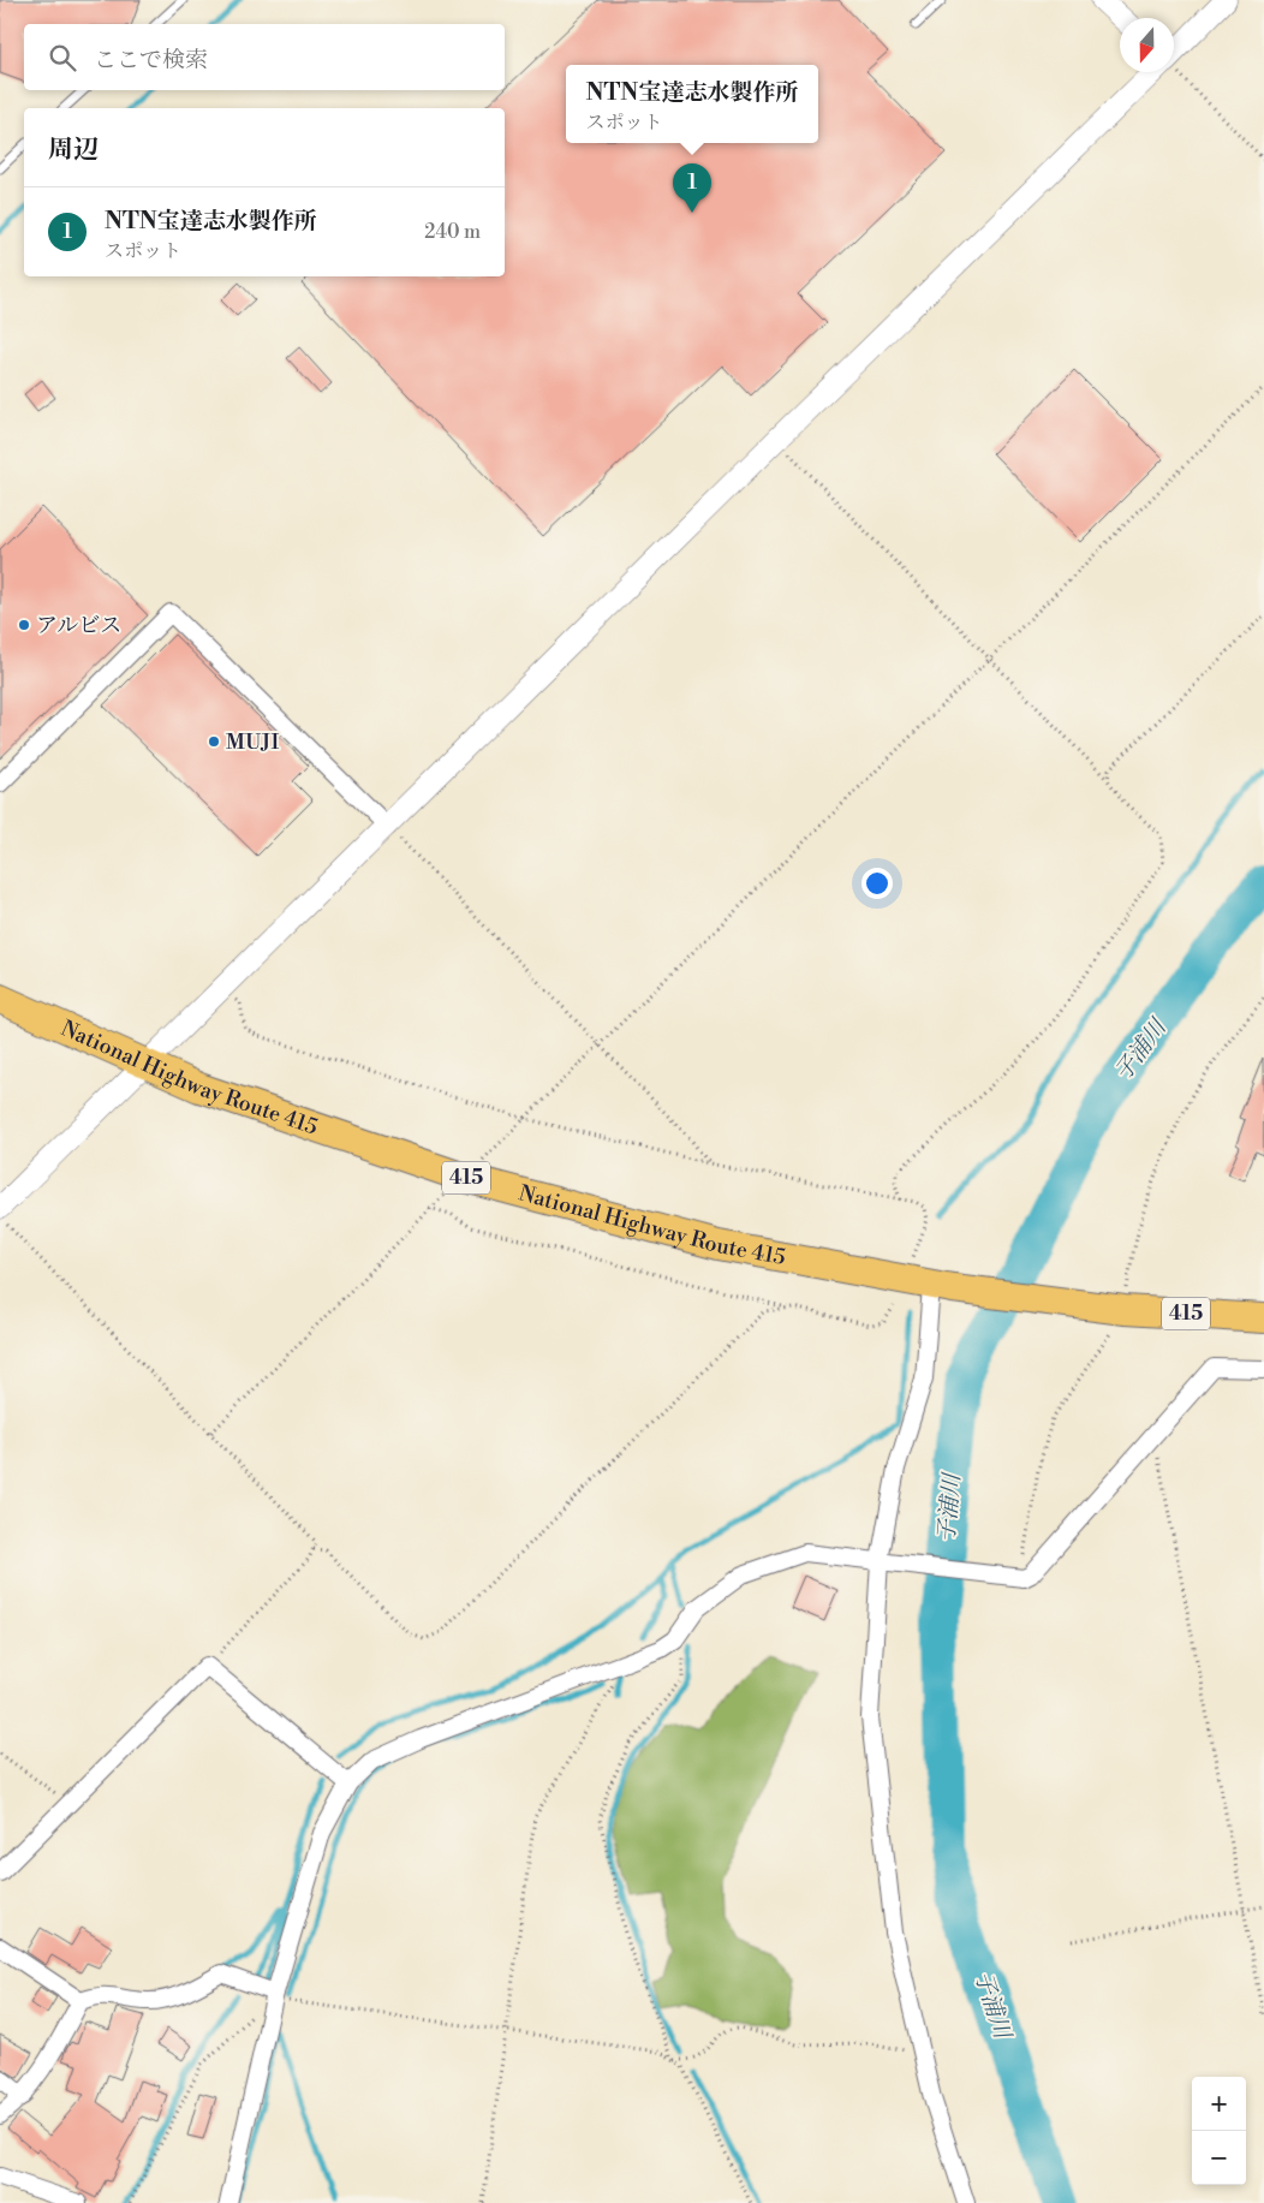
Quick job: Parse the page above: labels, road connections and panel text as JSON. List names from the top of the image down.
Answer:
{
  "streets": {
    "highway": ["National Highway Route 415", "415"]
  },
  "water": ["子浦川"],
  "places": ["アルビス", "MUJI"],
  "north": "bottom",
  "page": {
    "search": "ここで検索",
    "popup": ["NTN宝達志水製作所", "スポット"],
    "heading": "周辺",
    "pins": "1",
    "list": [
      {
        "mark": "1",
        "name": "NTN宝達志水製作所",
        "note": "スポット",
        "value": "240 m"
      }
    ],
    "map_buttons": ["+", "−"]
  }
}
